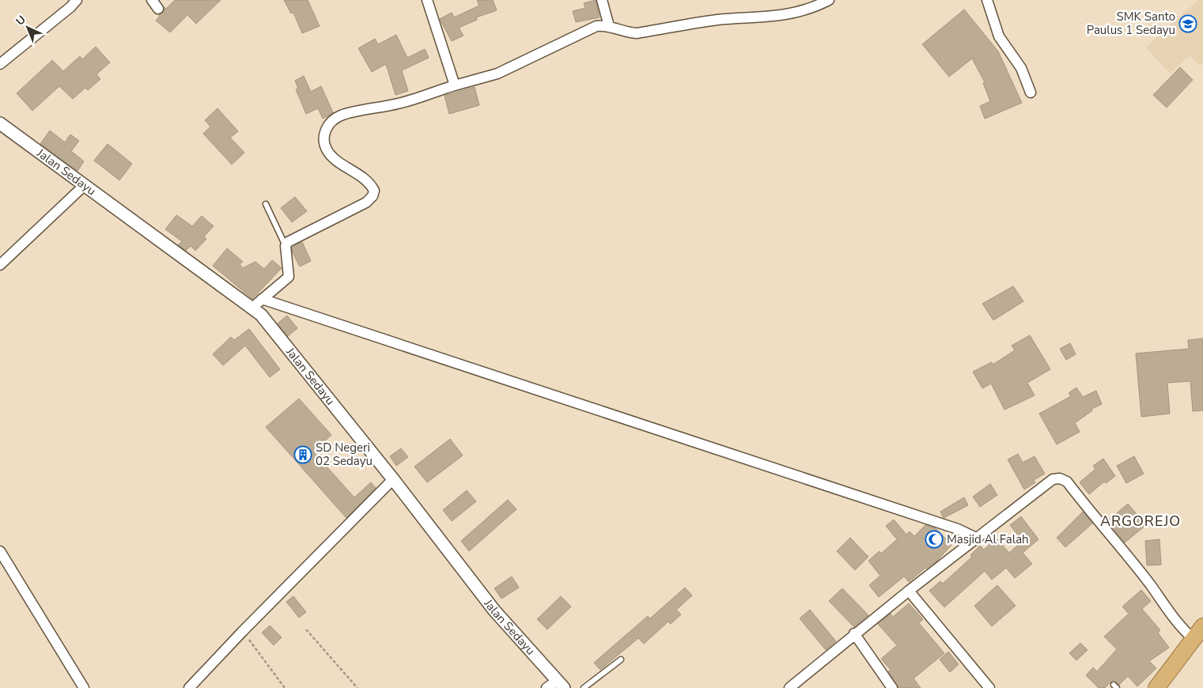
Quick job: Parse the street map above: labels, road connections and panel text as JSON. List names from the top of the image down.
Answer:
{
  "streets": {
    "street": ["Jalan Sedayu"]
  },
  "districts": ["ARGOREJO"],
  "places": {
    "school or university": ["SMK Santo Paulus 1 Sedayu"],
    "building": ["SD Negeri 02 Sedayu"],
    "mosque": ["Masjid Al Falah"]
  },
  "north": "top left"
}
